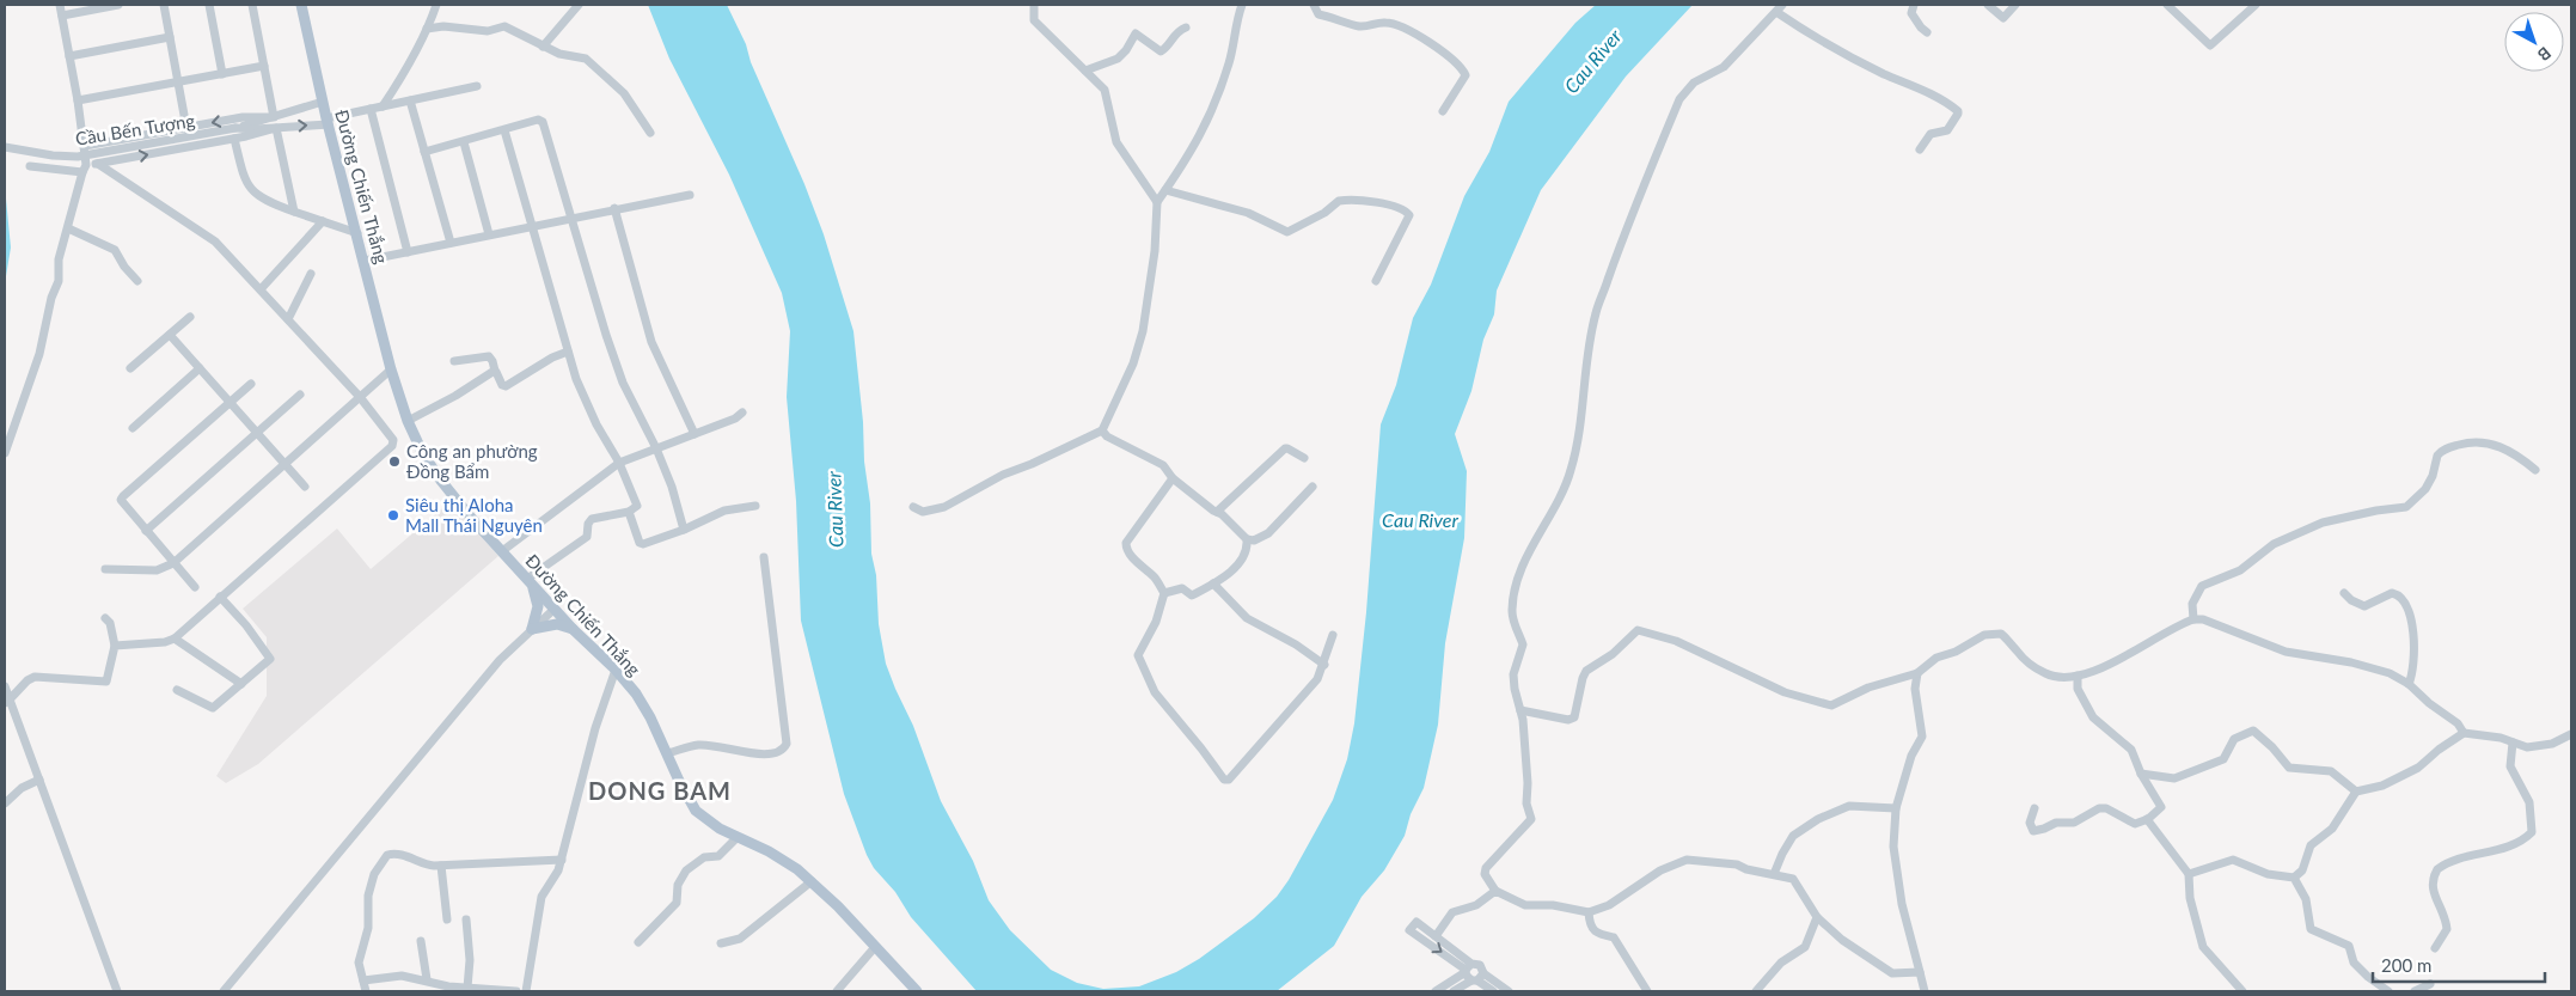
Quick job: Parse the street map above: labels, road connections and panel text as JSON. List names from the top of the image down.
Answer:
{
  "streets": {
    "main road": ["Đường Chiến Thắng"],
    "street": ["Cầu Bến Tượng"]
  },
  "districts": ["DONG BAM"],
  "water": ["Cau River"],
  "places": ["Công an phường Đồng Bẩm", "Siêu thị Aloha Mall Thái Nguyên"],
  "scale_bar": "200 m",
  "north": "bottom right"
}
